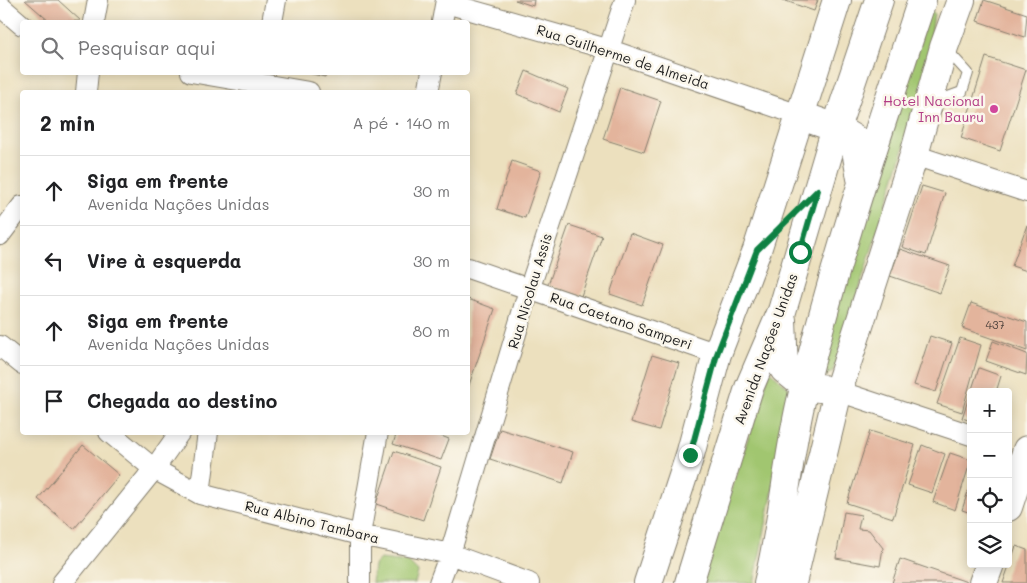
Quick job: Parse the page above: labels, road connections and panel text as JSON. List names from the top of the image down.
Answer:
{
  "streets": {
    "main road": ["Avenida Nações Unidas"],
    "street": [
      "Rua Guilherme de Almeida",
      "Rua Nicolau Assis",
      "Rua Caetano Samperi",
      "Rua Albino Tambara"
    ]
  },
  "crossings": [
    ["Rua Guilherme de Almeida", "Rua Nicolau Assis"],
    ["Rua Nicolau Assis", "Rua Caetano Samperi"],
    ["Rua Nicolau Assis", "Rua Albino Tambara"]
  ],
  "places": ["Hotel Nacional Inn Bauru"],
  "house_numbers": ["437"],
  "page": {
    "search": "Pesquisar aqui",
    "heading": ["2 min", "A pé · 140 m"],
    "list": [
      ["Siga em frente", "Avenida Nações Unidas", "30 m"],
      ["Vire à esquerda", "30 m"],
      ["Siga em frente", "Avenida Nações Unidas", "80 m"],
      "Chegada ao destino"
    ],
    "map_buttons": ["+", "−"]
  }
}
